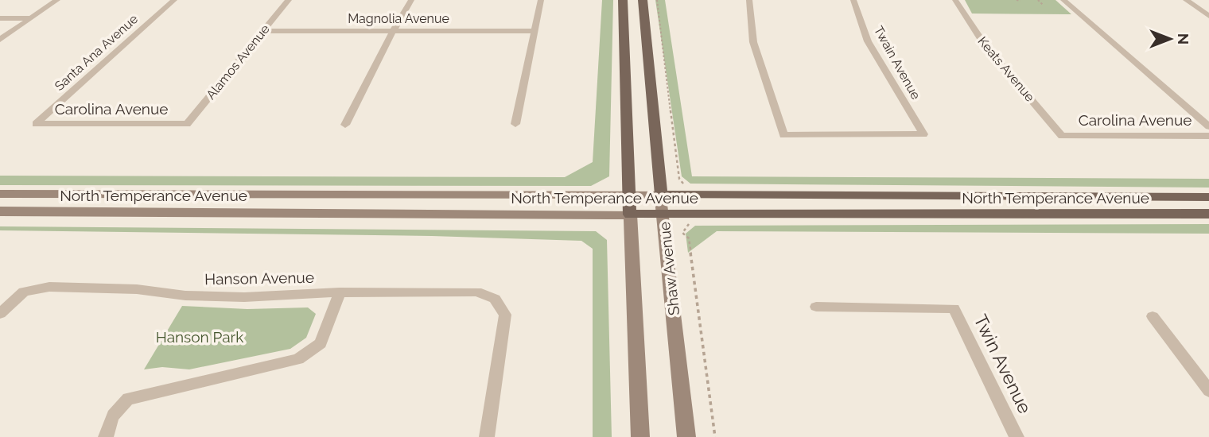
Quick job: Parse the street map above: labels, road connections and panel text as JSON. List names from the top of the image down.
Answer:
{
  "streets": {
    "main road": ["North Temperance Avenue", "Shaw Avenue"],
    "street": [
      "Magnolia Avenue",
      "Santa Ana Avenue",
      "Alamos Avenue",
      "Twain Avenue",
      "Keats Avenue",
      "Carolina Avenue",
      "Hanson Avenue",
      "Twin Avenue"
    ]
  },
  "crossings": [
    ["Magnolia Avenue", "Alamos Avenue"],
    ["Santa Ana Avenue", "Carolina Avenue"],
    ["Alamos Avenue", "Carolina Avenue"],
    ["Keats Avenue", "Carolina Avenue"],
    ["North Temperance Avenue", "Shaw Avenue"]
  ],
  "parks": ["Hanson Park"],
  "north": "right"
}
